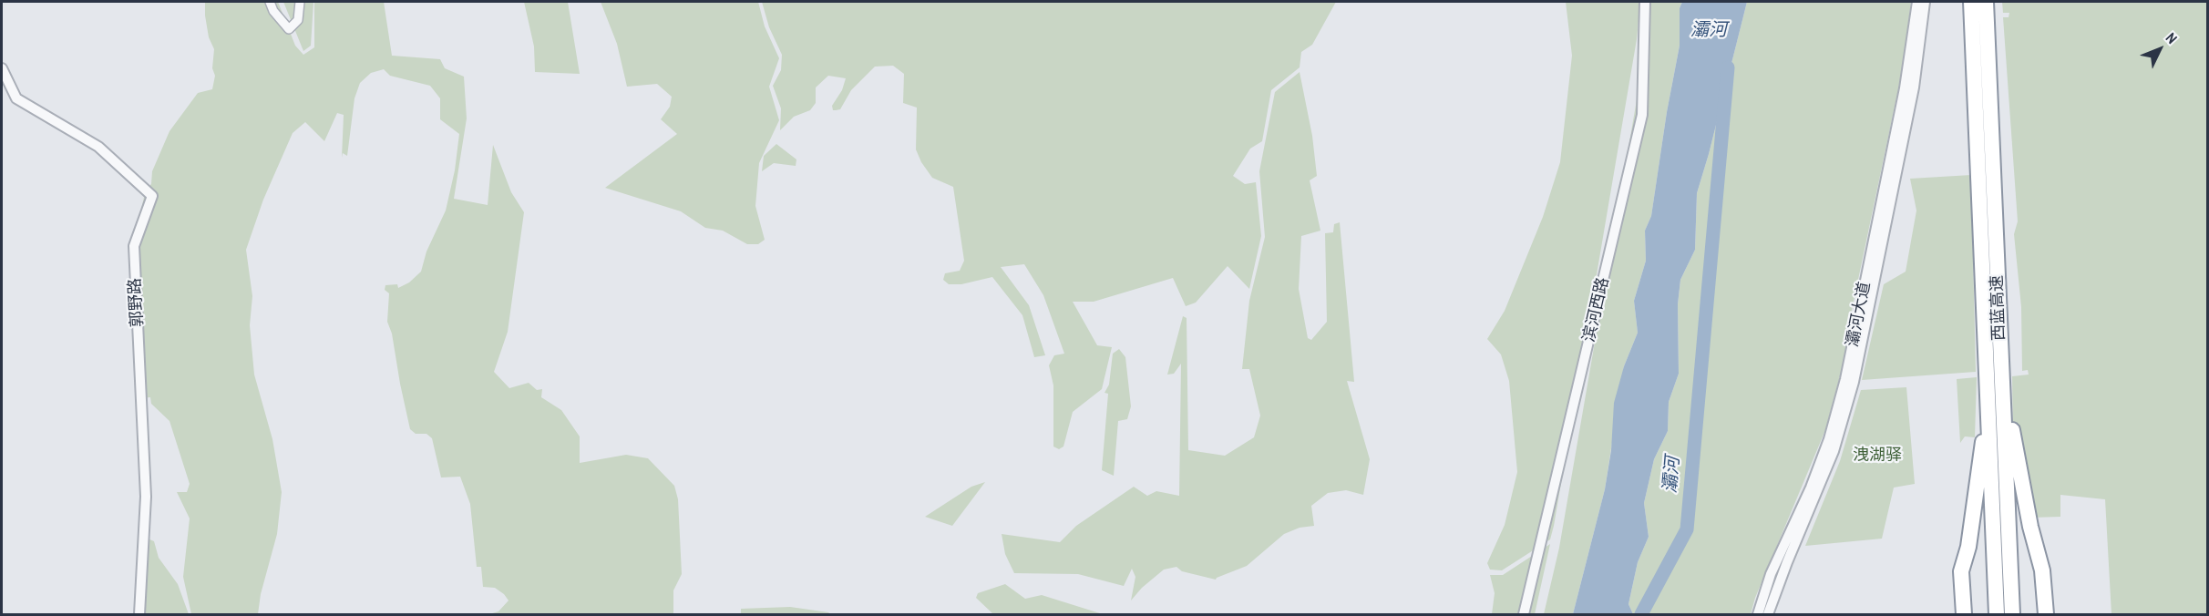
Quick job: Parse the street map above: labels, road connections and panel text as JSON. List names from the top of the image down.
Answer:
{
  "streets": {
    "highway": ["西蓝高速"],
    "street": ["郭野路", "滨河西路", "灞河大道"]
  },
  "water": ["灞河"],
  "parks": ["洩湖驿"],
  "north": "top right"
}
